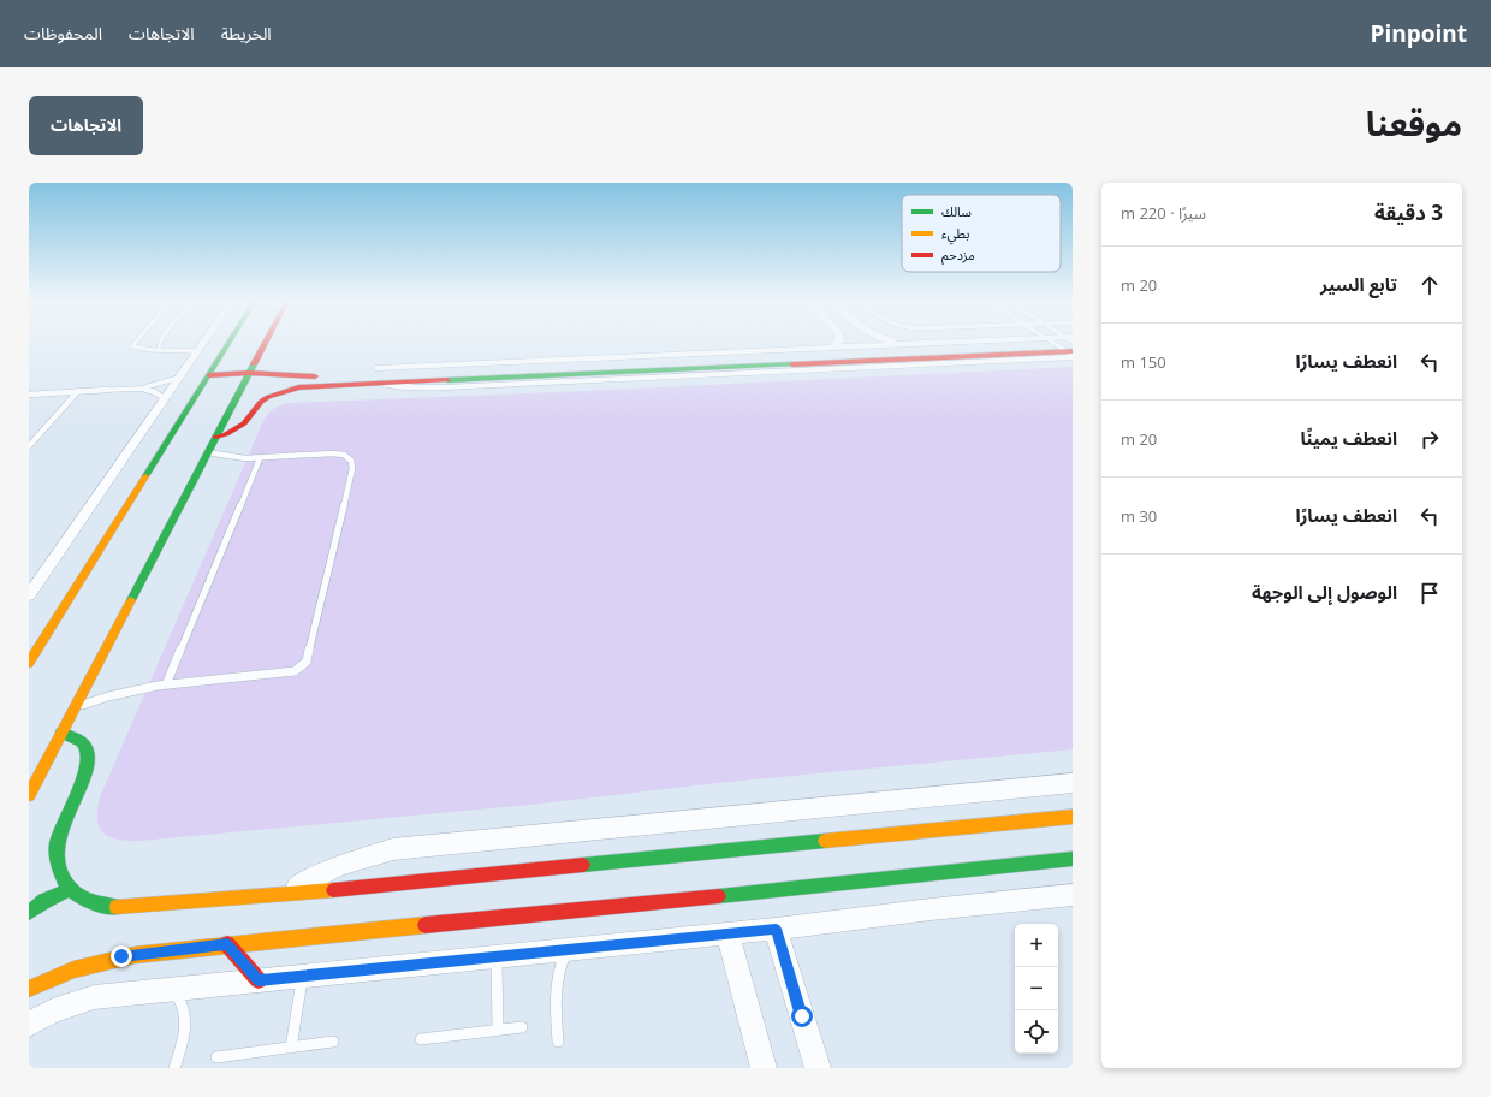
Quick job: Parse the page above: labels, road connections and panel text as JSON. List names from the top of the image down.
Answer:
{
  "legend": ["سالك", "بطيء", "مزدحم"],
  "page": {
    "header": "Pinpoint",
    "nav": ["الخريطة", "الاتجاهات", "المحفوظات"],
    "title": "موقعنا",
    "buttons": "الاتجاهات",
    "heading": ["3 دقيقة", "سيرًا · 220 m"],
    "list": [
      ["تابع السير", "20 m"],
      ["انعطف يسارًا", "150 m"],
      ["انعطف يمينًا", "20 m"],
      ["انعطف يسارًا", "30 m"],
      "الوصول إلى الوجهة"
    ],
    "map_buttons": ["+", "−"]
  }
}
